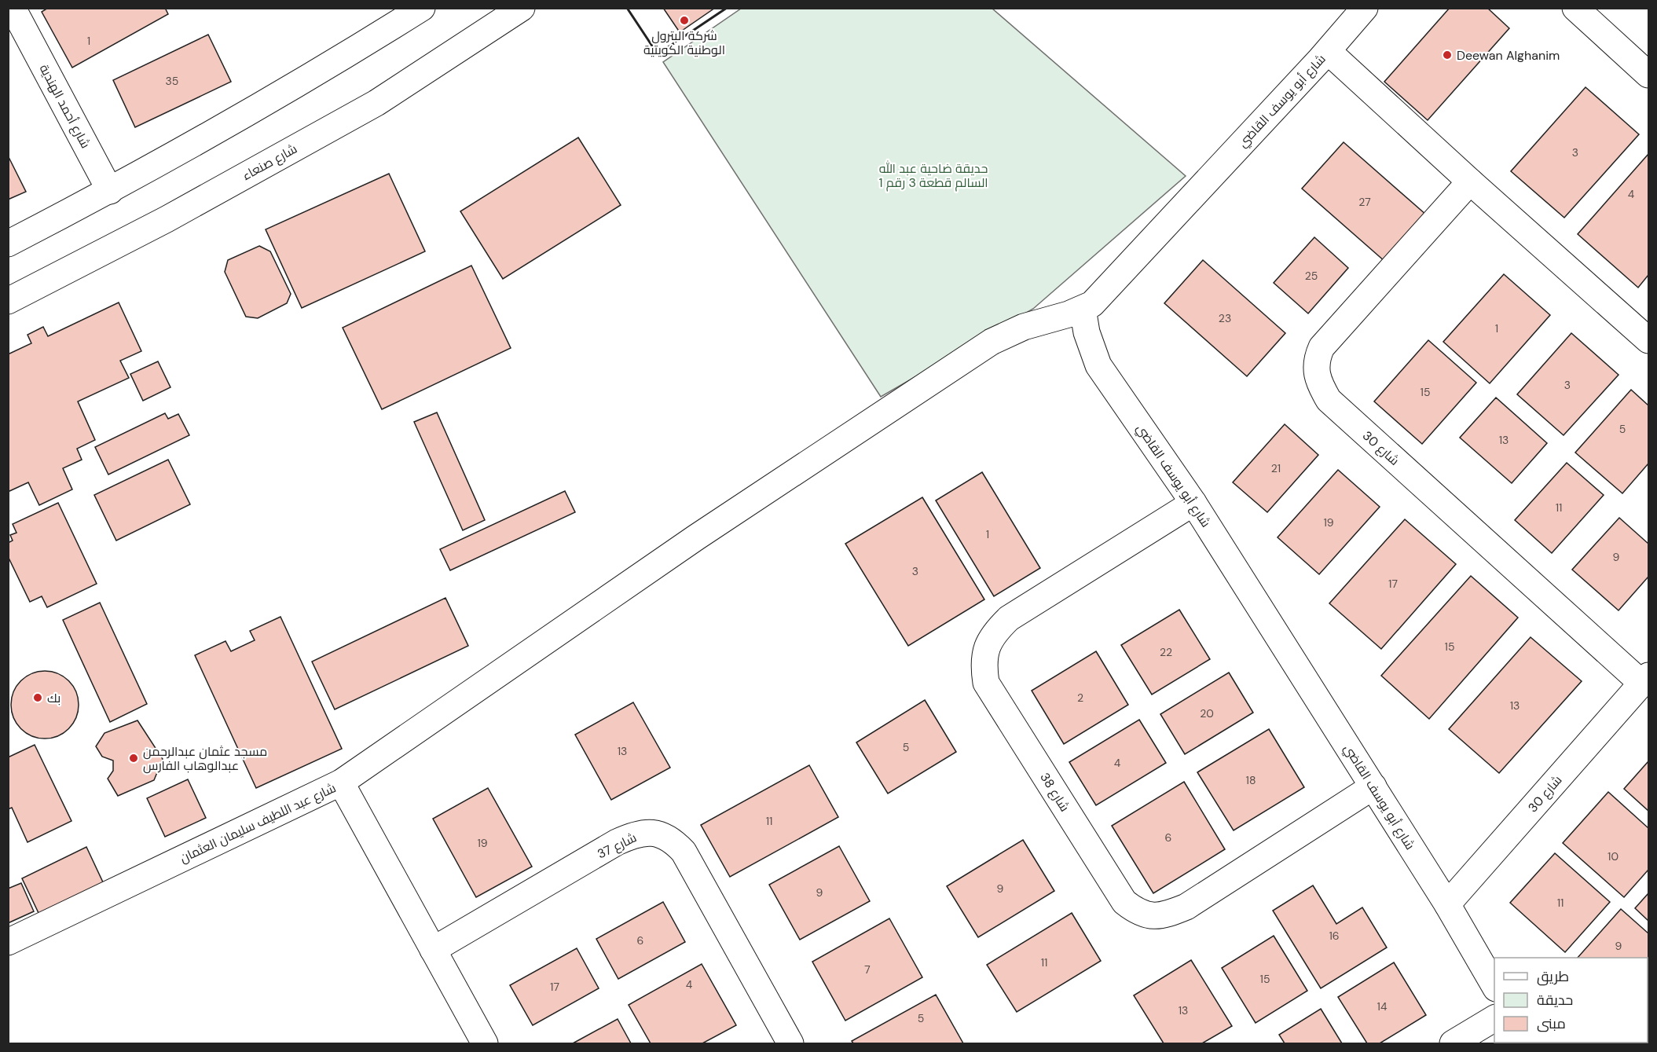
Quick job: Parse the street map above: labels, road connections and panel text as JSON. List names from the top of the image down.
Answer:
{
  "streets": {
    "street": [
      "شارع أبو يوسف القاضي",
      "شارع أحمد الهندية",
      "شارع صنعاء",
      "شارع 30",
      "شارع 38",
      "شارع عبد اللطيف سليمان العثمان",
      "شارع 37"
    ]
  },
  "crossings": [
    ["شارع أبو يوسف القاضي", "شارع 30"],
    ["شارع أبو يوسف القاضي", "شارع 38"],
    ["شارع عبد اللطيف سليمان العثمان", "شارع 37"]
  ],
  "parks": ["حديقة ضاحية عبد الله السالم قطعة 3 رقم 1"],
  "places": [
    "شركة البترول الوطنية الكويتية",
    "Deewan Alghanim",
    "بك",
    "مسجد عثمان عبدالرحمن عبدالوهاب الفارس"
  ],
  "house_numbers": [
    "1",
    "35",
    "3",
    "4",
    "27",
    "25",
    "23",
    "1",
    "3",
    "15",
    "5",
    "13",
    "21",
    "11",
    "19",
    "1",
    "9",
    "3",
    "17",
    "15",
    "22",
    "2",
    "13",
    "20",
    "5",
    "13",
    "4",
    "18",
    "11",
    "6",
    "19",
    "10",
    "9",
    "9",
    "11",
    "16",
    "6",
    "9",
    "11",
    "7",
    "15",
    "4",
    "17",
    "14",
    "13",
    "5"
  ],
  "legend": ["طريق", "حديقة", "مبنى"]
}
